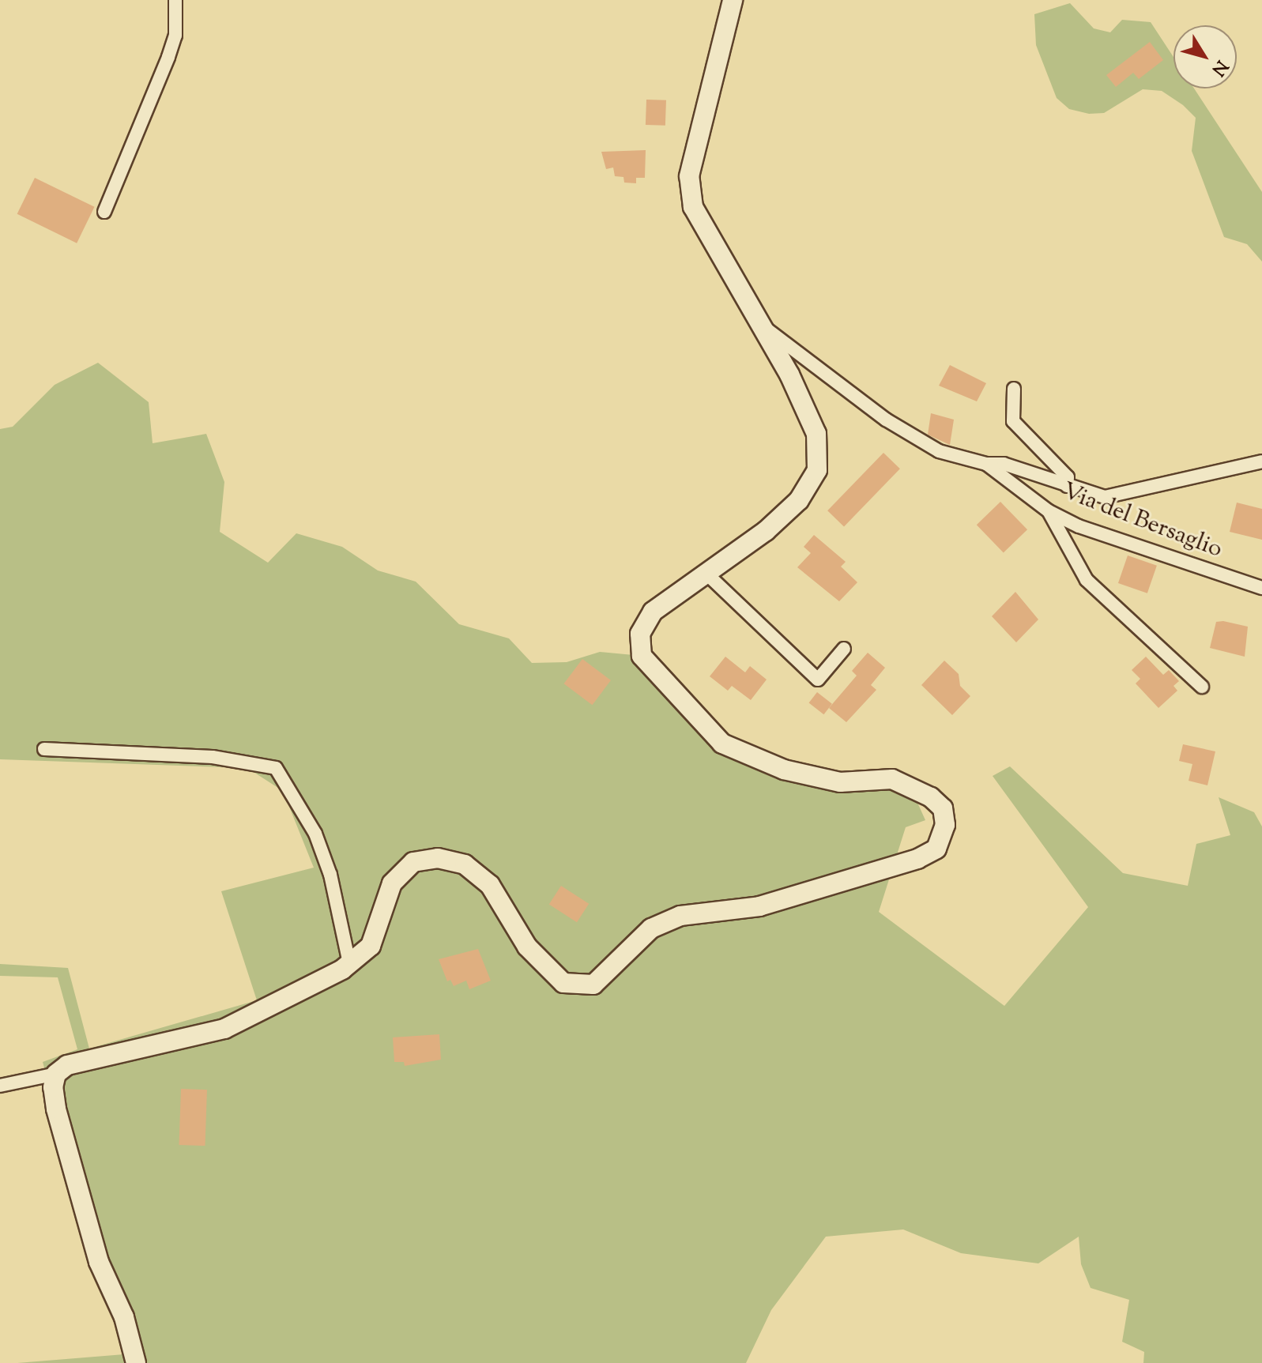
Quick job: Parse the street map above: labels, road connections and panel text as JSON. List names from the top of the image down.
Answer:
{
  "streets": {
    "street": ["Via del Bersaglio"]
  },
  "north": "bottom right"
}
